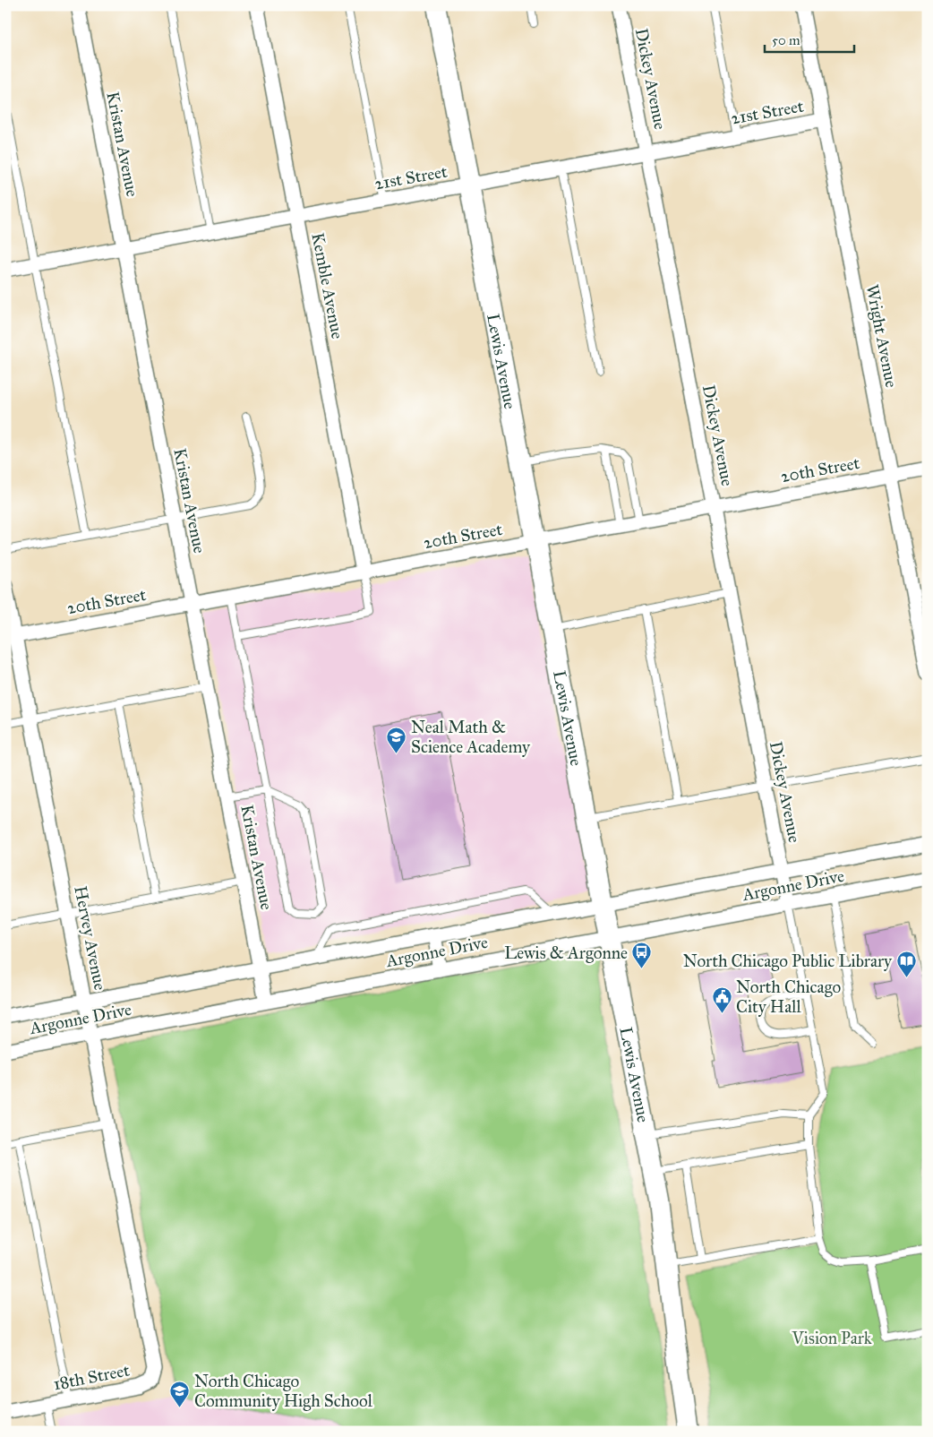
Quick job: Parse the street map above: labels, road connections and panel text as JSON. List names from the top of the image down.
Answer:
{
  "streets": {
    "main road": ["Lewis Avenue"],
    "street": [
      "Dickey Avenue",
      "21st Street",
      "Kristan Avenue",
      "Kemble Avenue",
      "Wright Avenue",
      "20th Street",
      "Argonne Drive",
      "Hervey Avenue",
      "18th Street"
    ]
  },
  "crossings": [
    ["Dickey Avenue", "21st Street"],
    ["Dickey Avenue", "20th Street"],
    ["Dickey Avenue", "Argonne Drive"],
    ["21st Street", "Kristan Avenue"],
    ["21st Street", "Kemble Avenue"],
    ["21st Street", "Wright Avenue"],
    ["21st Street", "Lewis Avenue"],
    ["Kristan Avenue", "20th Street"],
    ["Kristan Avenue", "Argonne Drive"],
    ["Kemble Avenue", "20th Street"],
    ["Wright Avenue", "20th Street"],
    ["Lewis Avenue", "20th Street"],
    ["Lewis Avenue", "Argonne Drive"],
    ["20th Street", "Hervey Avenue"],
    ["Argonne Drive", "Hervey Avenue"],
    ["Hervey Avenue", "18th Street"]
  ],
  "parks": ["Vision Park"],
  "places": {
    "school or university": ["Neal Math & Science Academy", "North Chicago Community High School"],
    "bus stop": ["Lewis & Argonne"],
    "library": ["North Chicago Public Library"],
    "public building": ["North Chicago City Hall"]
  },
  "scale_bar": "50 m"
}
